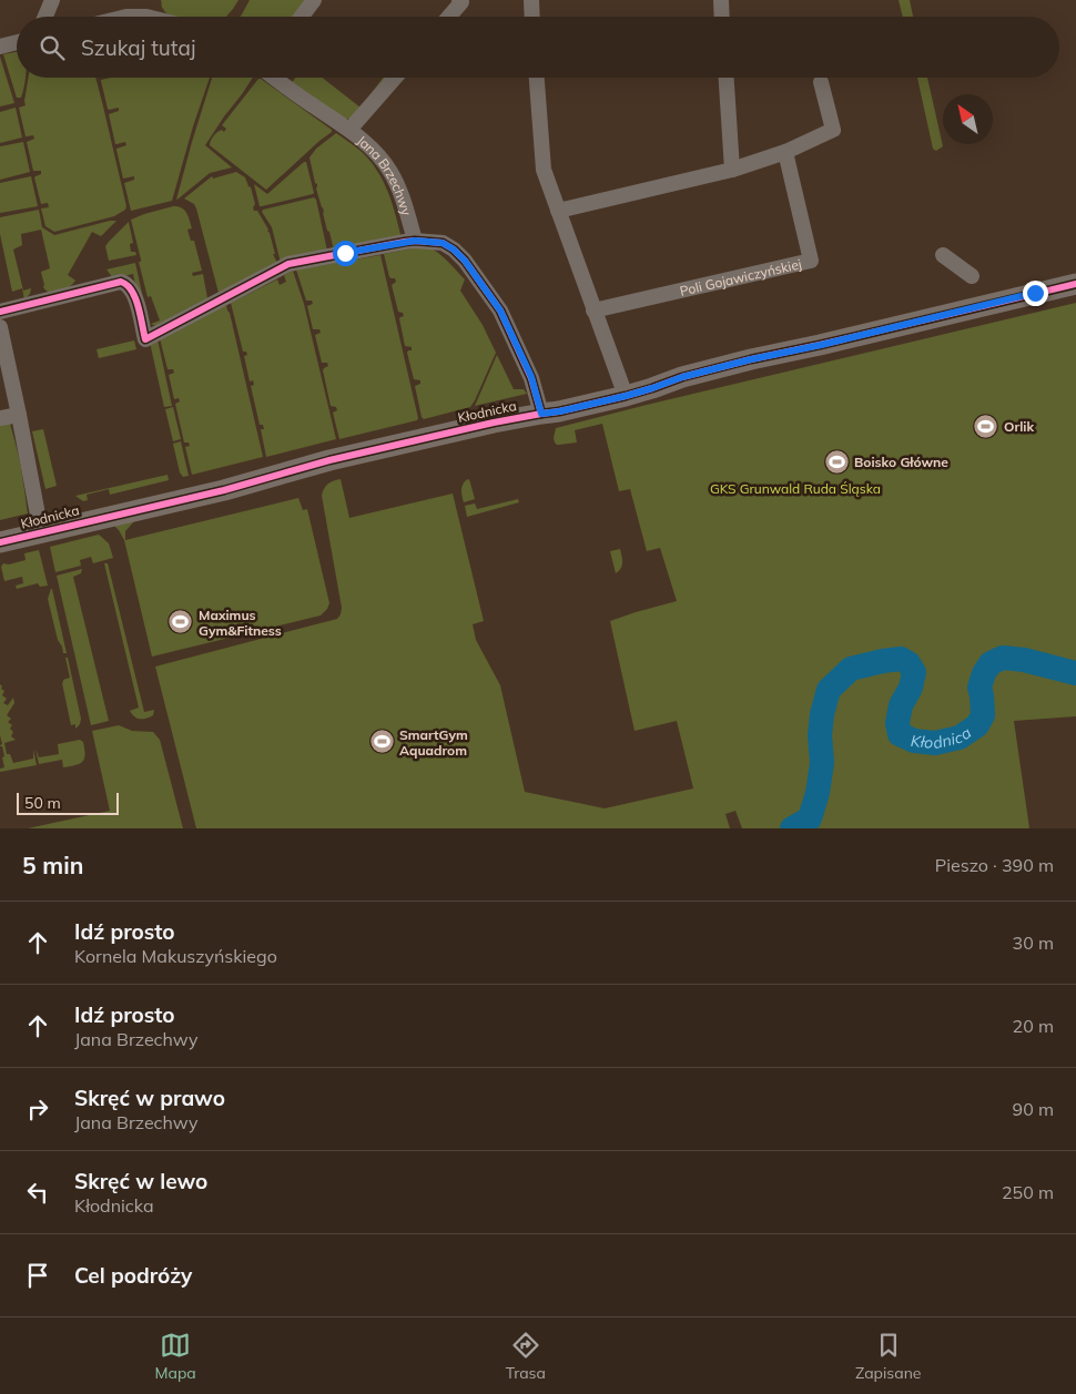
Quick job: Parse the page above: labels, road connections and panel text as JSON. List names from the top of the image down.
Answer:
{
  "streets": {
    "street": ["Jana Brzechwy", "Poli Gojawiczyńskiej", "Kłodnicka"]
  },
  "water": ["Kłodnica"],
  "parks": ["GKS Grunwald Ruda Śląska"],
  "places": {
    "sports": [
      "Orlik",
      "Boisko Główne",
      "Maximus Gym&Fitness",
      "SmartGym Aquadrom"
    ]
  },
  "scale_bar": "50 m",
  "north": "top left",
  "page": {
    "search": "Szukaj tutaj",
    "scale": "50 m",
    "heading": ["5 min", "Pieszo · 390 m"],
    "list": [
      ["Idź prosto", "Kornela Makuszyńskiego", "30 m"],
      ["Idź prosto", "Jana Brzechwy", "20 m"],
      ["Skręć w prawo", "Jana Brzechwy", "90 m"],
      ["Skręć w lewo", "Kłodnicka", "250 m"],
      "Cel podróży"
    ],
    "nav": ["Mapa", "Trasa", "Zapisane"]
  }
}
